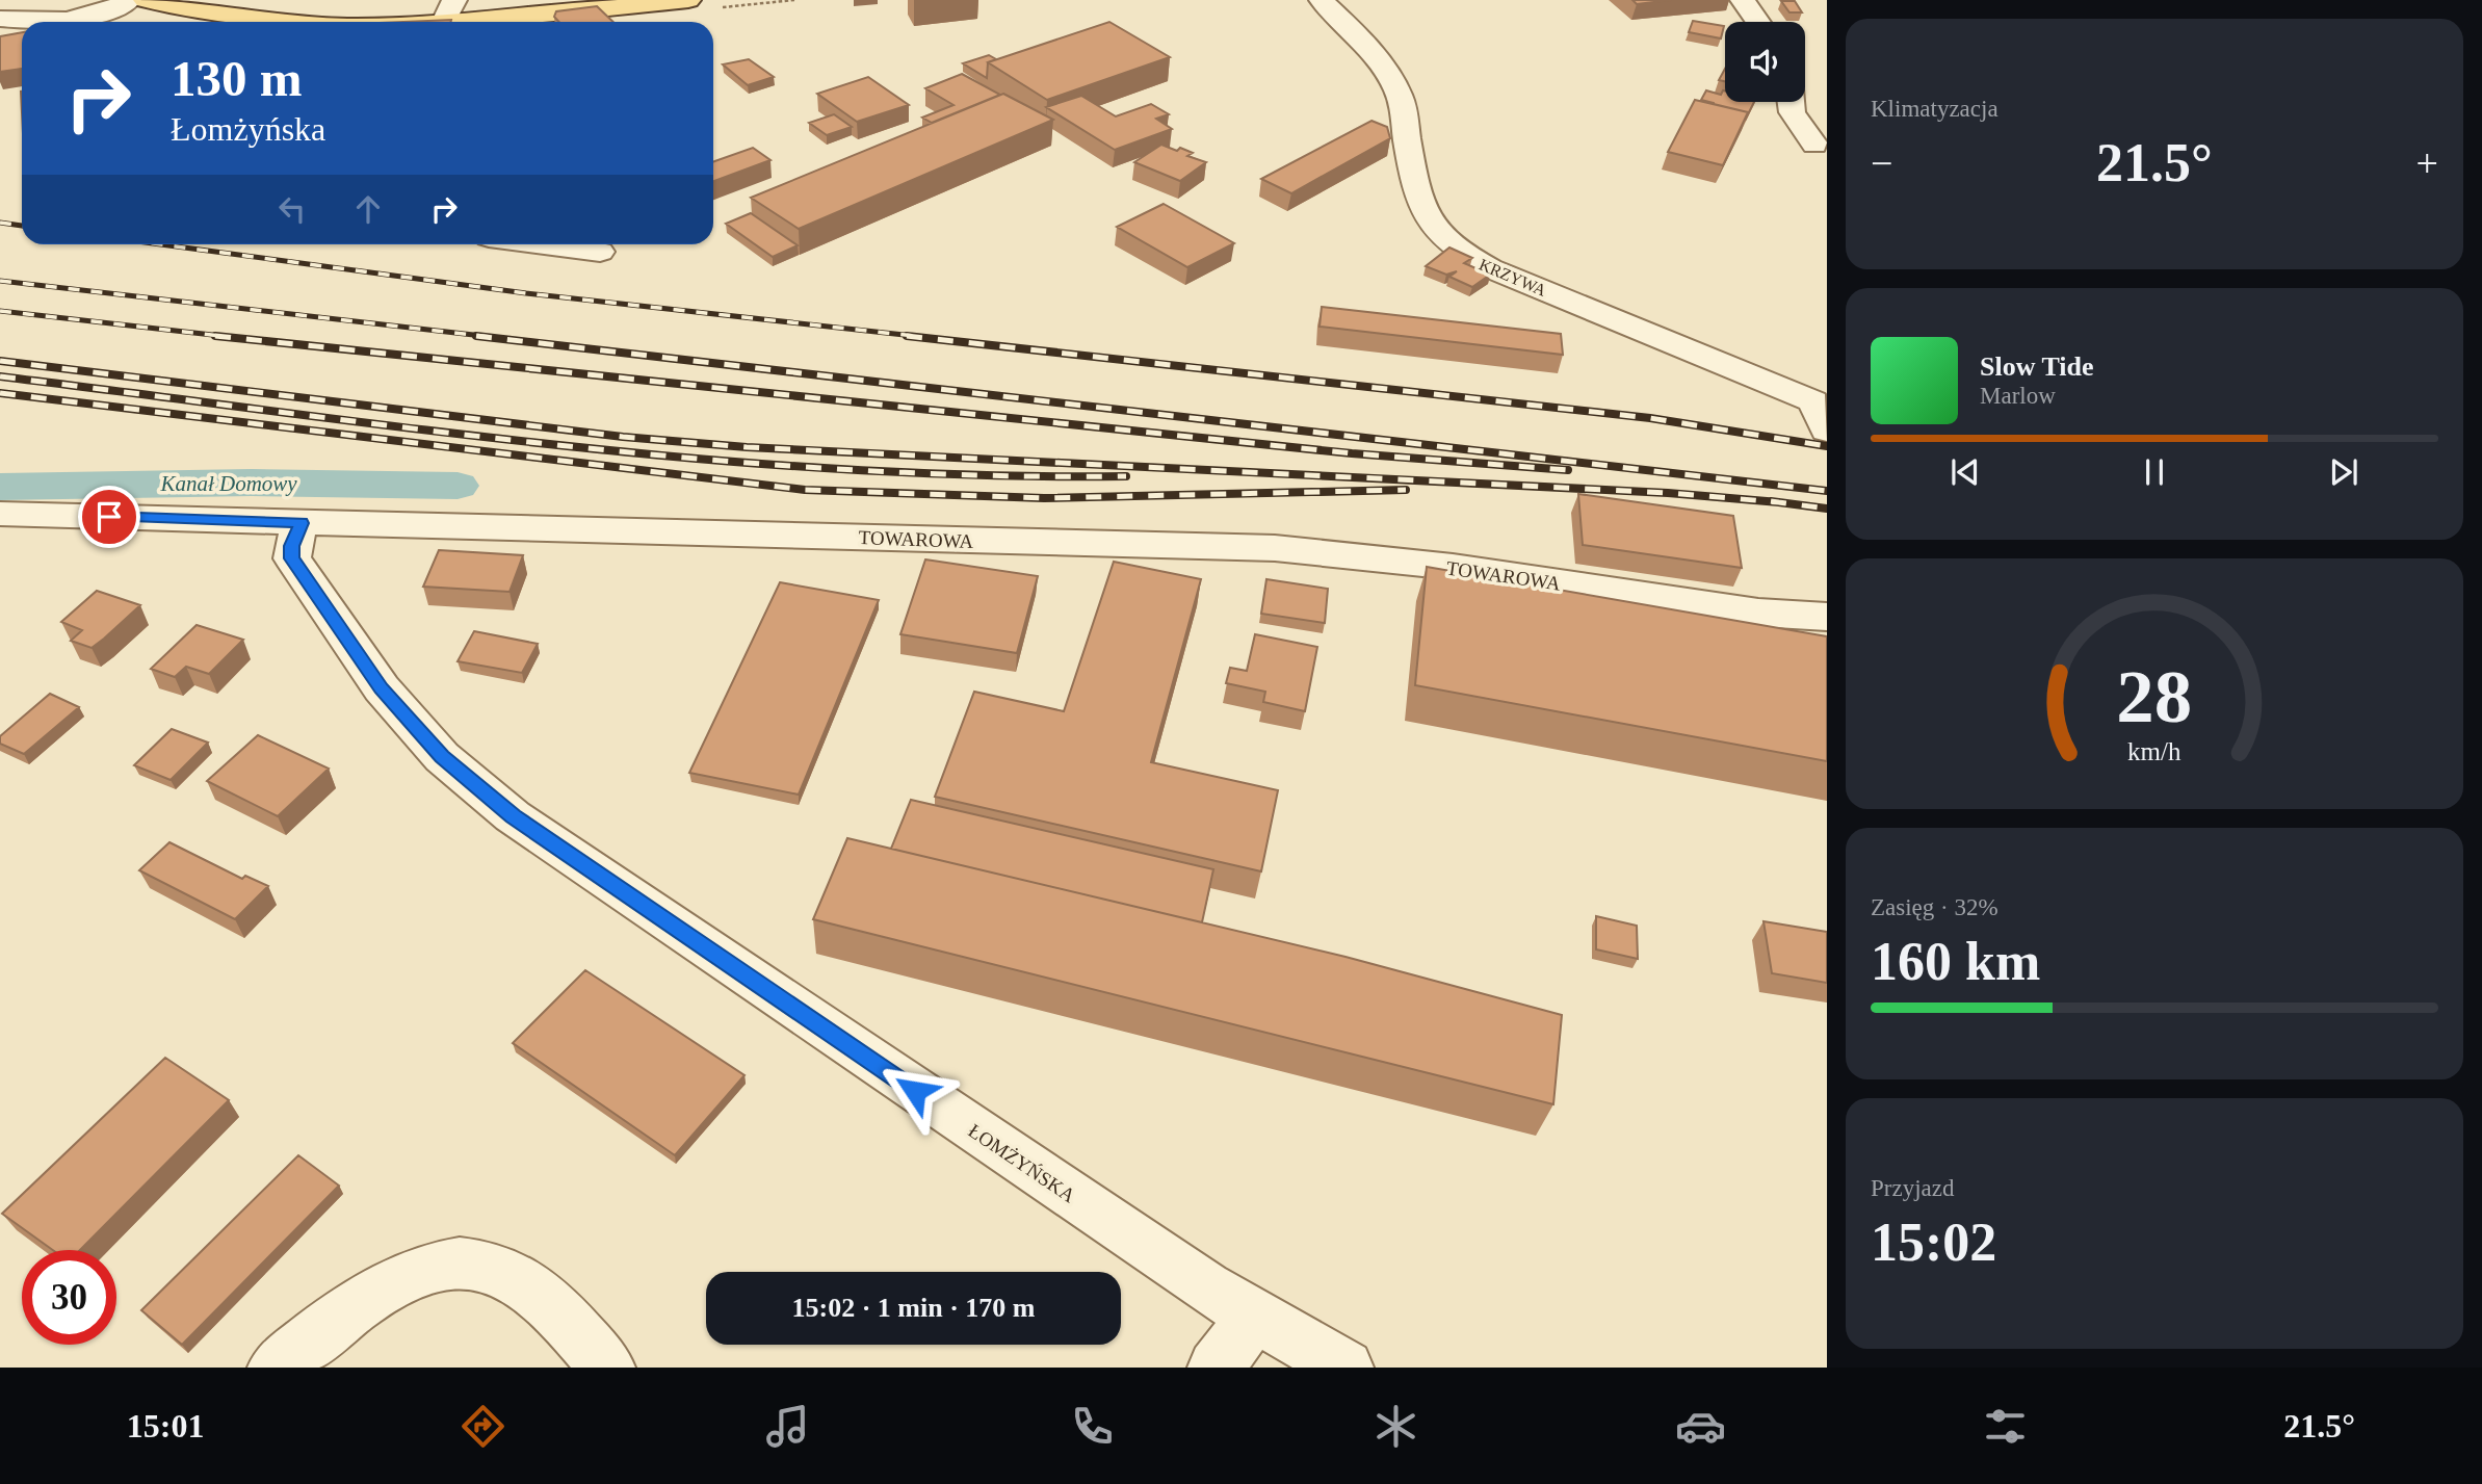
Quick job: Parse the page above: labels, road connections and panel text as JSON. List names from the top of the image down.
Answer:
{
  "streets": {
    "street": ["KRZYWA", "TOWAROWA", "ŁOMŻYŃSKA"]
  },
  "crossings": [
    ["TOWAROWA", "ŁOMŻYŃSKA"]
  ],
  "water": ["Kanał Domowy"],
  "page": {
    "tile": [
      "Klimatyzacja",
      ["Zasięg · 32%", "160 km"],
      ["Przyjazd", "15:02"]
    ],
    "turn": ["130 m", "Łomżyńska"],
    "heat": ["−", "21.5°", "+"],
    "song": ["Slow Tide", "Marlow"],
    "limit": "30",
    "trip": "15:02 · 1 min · 170 m",
    "tabs": ["15:01", "21.5°"],
    "gauge": ["28", "km/h"]
  }
}
